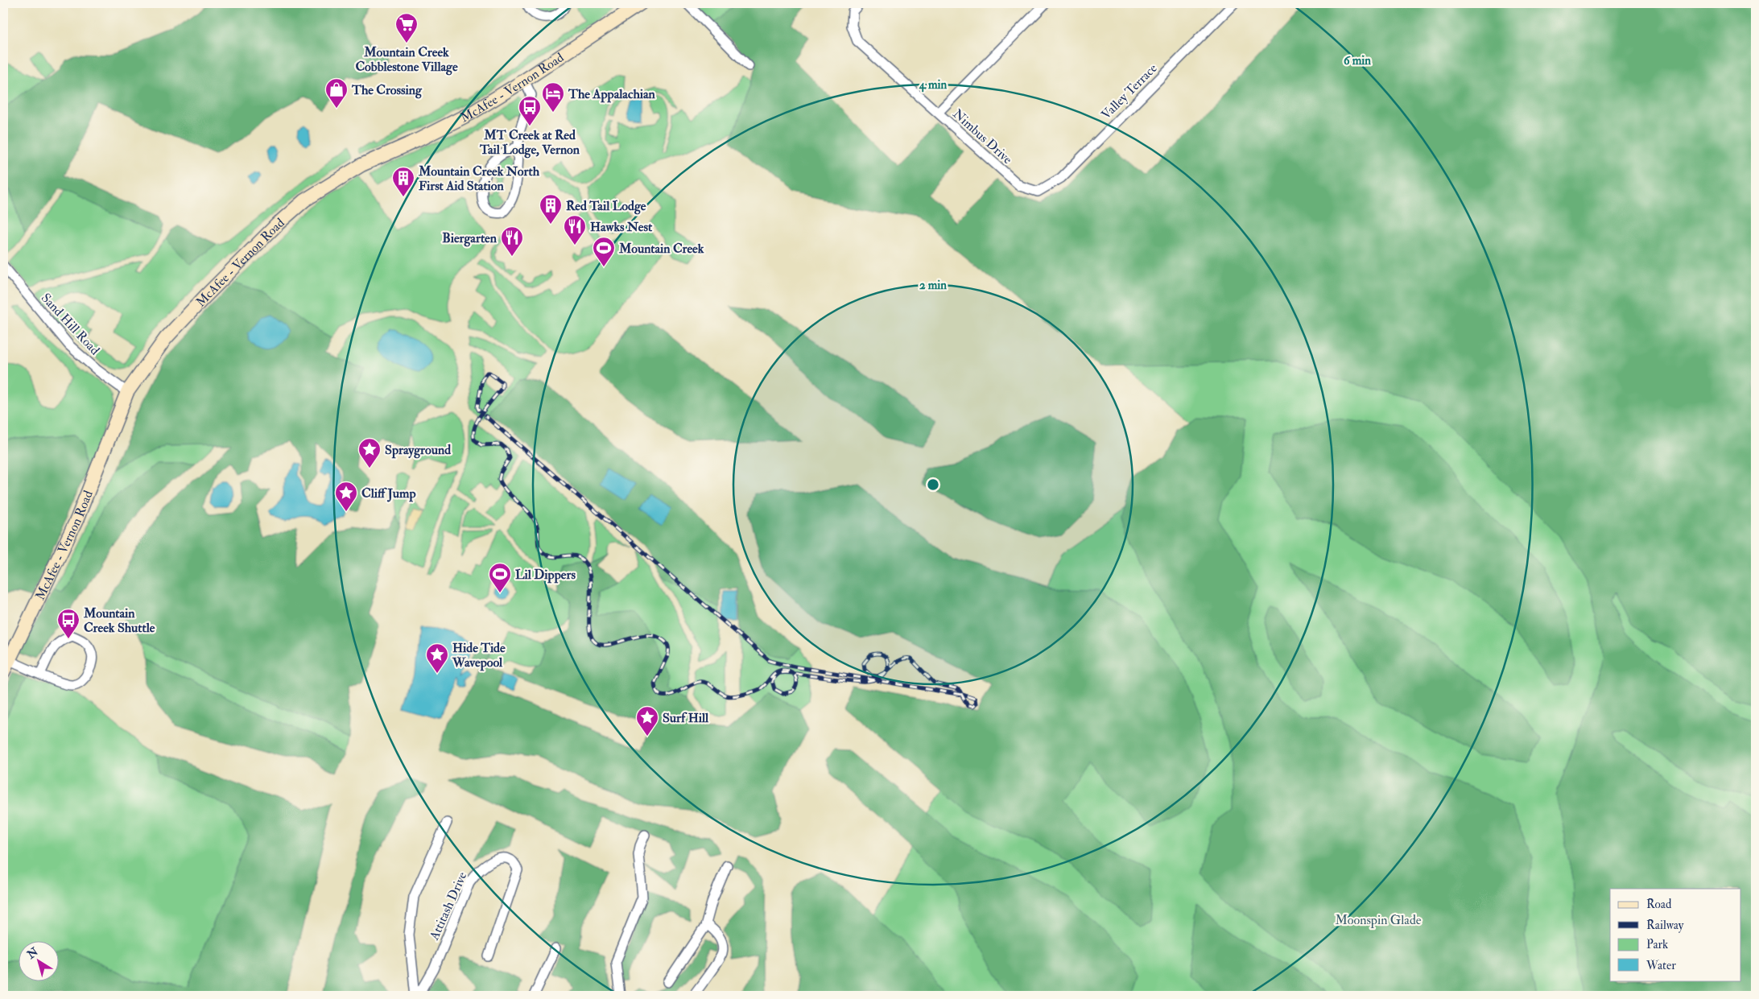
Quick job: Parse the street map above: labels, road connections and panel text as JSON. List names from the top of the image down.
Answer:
{
  "streets": {
    "main road": ["McAfee - Vernon Road"],
    "street": [
      "Valley Terrace",
      "Nimbus Drive",
      "Sand Hill Road",
      "Attitash Drive"
    ]
  },
  "crossings": [
    ["McAfee - Vernon Road", "Sand Hill Road"],
    ["Valley Terrace", "Nimbus Drive"]
  ],
  "parks": ["Moonspin Glade"],
  "places": {
    "supermarket": ["Mountain Creek Cobblestone Village"],
    "shop": ["The Crossing"],
    "hotel": ["The Appalachian"],
    "bus stop": ["MT Creek at Red Tail Lodge, Vernon", "Mountain Creek Shuttle"],
    "building": ["Mountain Creek North First Aid Station", "Red Tail Lodge"],
    "restaurant": ["Hawks Nest", "Biergarten"],
    "sports": ["Mountain Creek", "Lil Dippers"],
    "place": [
      "Sprayground",
      "Cliff Jump",
      "Hide Tide Wavepool",
      "Surf Hill"
    ]
  },
  "legend": [
    "Road",
    "Railway",
    "Park",
    "Water"
  ],
  "north": "top left",
  "rings": ["6 min", "4 min", "2 min"]
}
